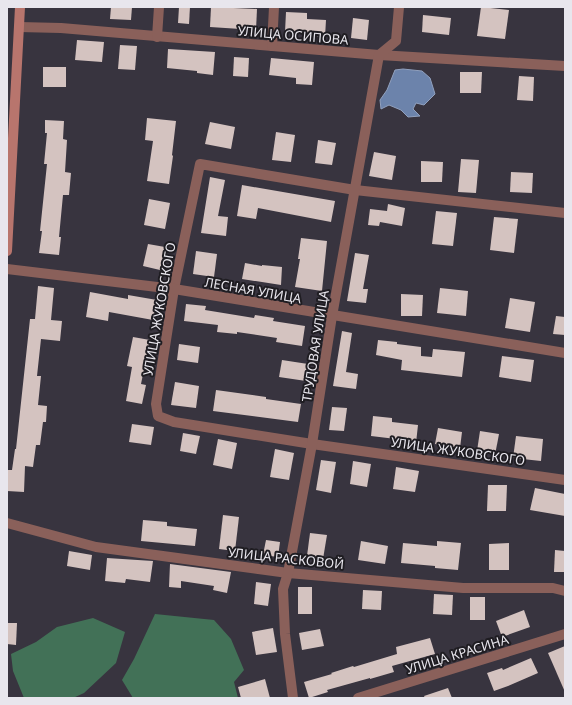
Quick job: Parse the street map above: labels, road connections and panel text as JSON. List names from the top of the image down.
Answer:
{
  "streets": {
    "street": [
      "УЛИЦА ОСИПОВА",
      "ЛЕСНАЯ УЛИЦА",
      "УЛИЦА ЖУКОВСКОГО",
      "ТРУДОВАЯ УЛИЦА",
      "УЛИЦА РАСКОВОЙ",
      "УЛИЦА КРАСИНА"
    ]
  },
  "crossings": [
    ["УЛИЦА ОСИПОВА", "ТРУДОВАЯ УЛИЦА"],
    ["ЛЕСНАЯ УЛИЦА", "УЛИЦА ЖУКОВСКОГО"],
    ["ЛЕСНАЯ УЛИЦА", "ТРУДОВАЯ УЛИЦА"],
    ["УЛИЦА ЖУКОВСКОГО", "ТРУДОВАЯ УЛИЦА"],
    ["ТРУДОВАЯ УЛИЦА", "УЛИЦА РАСКОВОЙ"]
  ]
}
